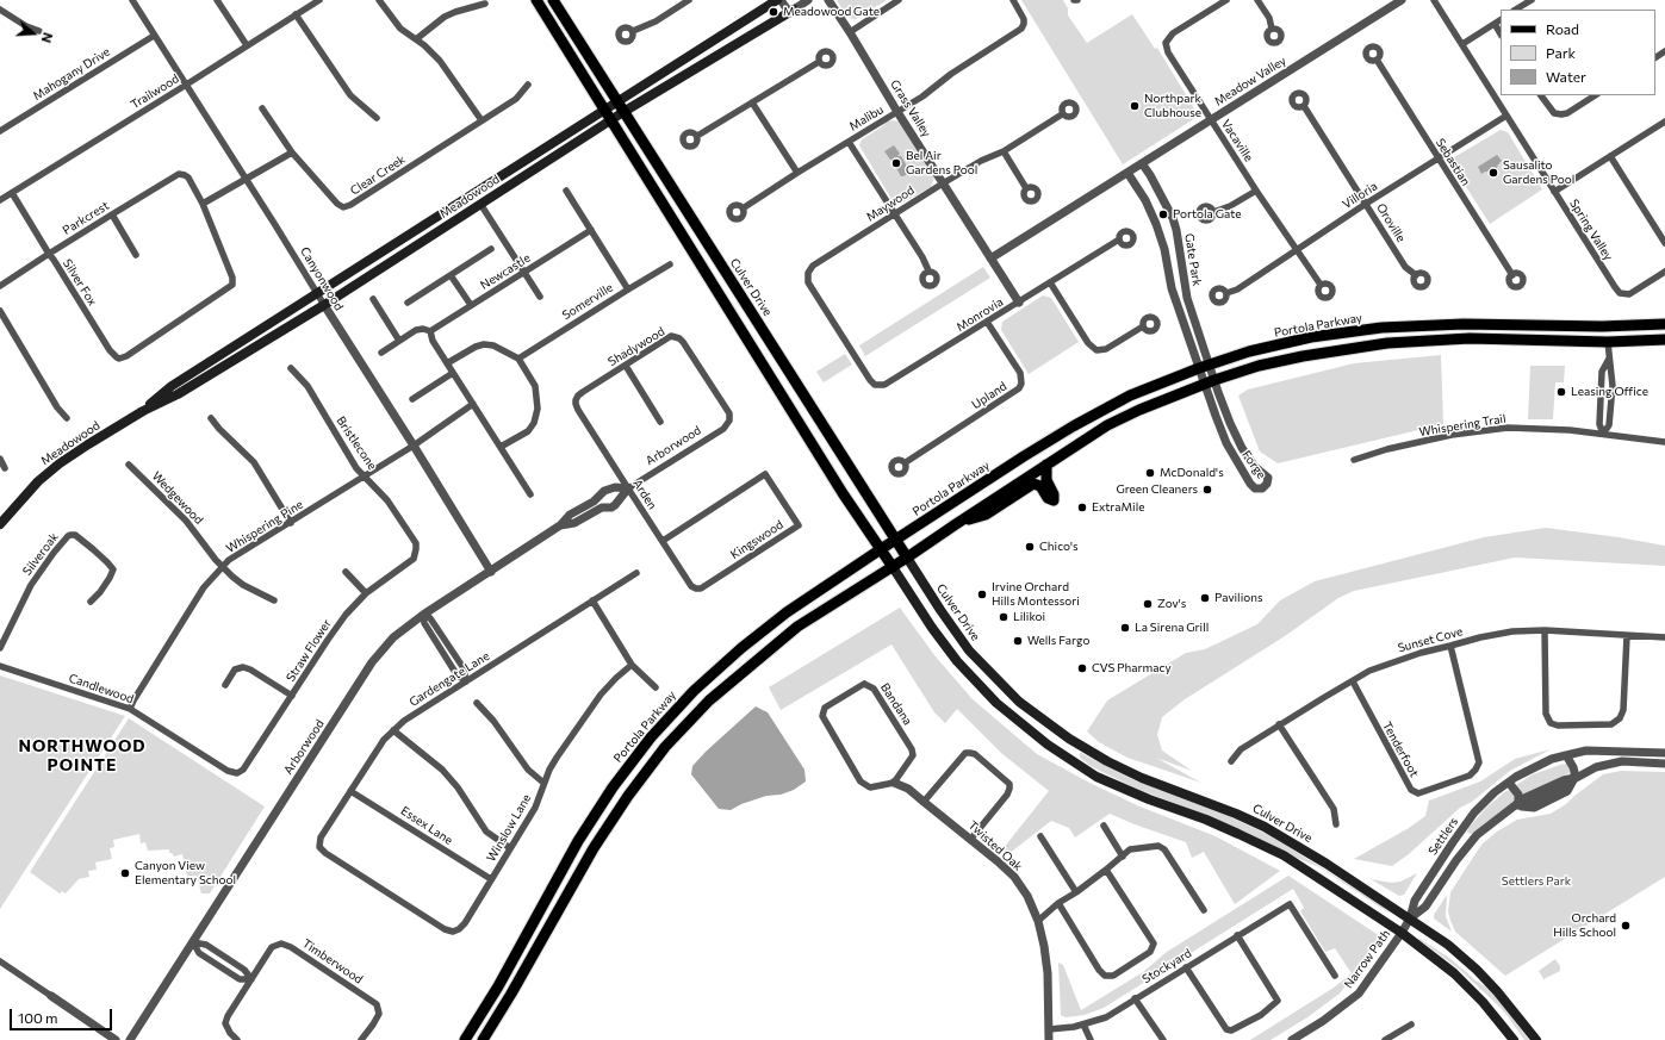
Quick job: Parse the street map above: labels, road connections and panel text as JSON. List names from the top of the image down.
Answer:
{
  "streets": {
    "main road": ["Meadowood", "Culver Drive", "Portola Parkway"],
    "street": [
      "Mahogany Drive",
      "Meadow Valley",
      "Trailwood",
      "Grass Valley",
      "Malibu",
      "Vacaville",
      "Sebastian",
      "Clear Creek",
      "Villoria",
      "Maywood",
      "Parkcrest",
      "Oroville",
      "Spring Valley",
      "Gate Park",
      "Newcastle",
      "Canyonwood",
      "Silver Fox",
      "Somerville",
      "Monrovia",
      "Shadywood",
      "Upland",
      "Whispering Trail",
      "Bristlecone",
      "Arborwood",
      "Forge",
      "Arden",
      "Wedgewood",
      "Whispering Pine",
      "Kingswood",
      "Silveroak",
      "Sunset Cove",
      "Straw Flower",
      "Gardengate Lane",
      "Candlewood",
      "Bandana",
      "Tenderfoot",
      "Essex Lane",
      "Winslow Lane",
      "Settlers",
      "Twisted Oak",
      "Narrow Path",
      "Timberwood",
      "Stockyard"
    ]
  },
  "crossings": [
    ["Mahogany Drive", "Canyonwood"],
    ["Meadow Valley", "Grass Valley"],
    ["Meadow Valley", "Vacaville"],
    ["Meadow Valley", "Gate Park"],
    ["Trailwood", "Canyonwood"],
    ["Trailwood", "Silver Fox"],
    ["Grass Valley", "Malibu"],
    ["Grass Valley", "Maywood"],
    ["Grass Valley", "Monrovia"],
    ["Vacaville", "Villoria"],
    ["Sebastian", "Villoria"],
    ["Villoria", "Oroville"],
    ["Villoria", "Spring Valley"],
    ["Meadowood", "Canyonwood"],
    ["Meadowood", "Culver Drive"],
    ["Maywood", "Monrovia"],
    ["Parkcrest", "Silver Fox"],
    ["Gate Park", "Portola Parkway"],
    ["Gate Park", "Forge"],
    ["Canyonwood", "Arborwood"],
    ["Canyonwood", "Whispering Pine"],
    ["Culver Drive", "Portola Parkway"],
    ["Culver Drive", "Settlers"],
    ["Culver Drive", "Narrow Path"],
    ["Monrovia", "Upland"],
    ["Portola Parkway", "Forge"],
    ["Shadywood", "Arborwood"],
    ["Shadywood", "Arden"],
    ["Bristlecone", "Whispering Pine"],
    ["Bristlecone", "Straw Flower"],
    ["Arborwood", "Arden"],
    ["Arden", "Kingswood"],
    ["Wedgewood", "Whispering Pine"],
    ["Whispering Pine", "Candlewood"],
    ["Sunset Cove", "Tenderfoot"],
    ["Straw Flower", "Candlewood"],
    ["Gardengate Lane", "Essex Lane"],
    ["Gardengate Lane", "Winslow Lane"],
    ["Bandana", "Twisted Oak"],
    ["Essex Lane", "Winslow Lane"],
    ["Settlers", "Narrow Path"],
    ["Twisted Oak", "Stockyard"]
  ],
  "districts": ["NORTHWOOD POINTE"],
  "parks": ["Settlers Park"],
  "places": [
    "Meadowood Gate",
    "Northpark Clubhouse",
    "Bel Air Gardens Pool",
    "Sausalito Gardens Pool",
    "Portola Gate",
    "Leasing Office",
    "McDonald's",
    "Green Cleaners",
    "ExtraMile",
    "Chico's",
    "Irvine Orchard Hills Montessori",
    "Pavilions",
    "Zov's",
    "Lilikoi",
    "La Sirena Grill",
    "Wells Fargo",
    "CVS Pharmacy",
    "Canyon View Elementary School",
    "Orchard Hills School"
  ],
  "legend": ["Road", "Park", "Water"],
  "scale_bar": "100 m",
  "north": "right"
}
